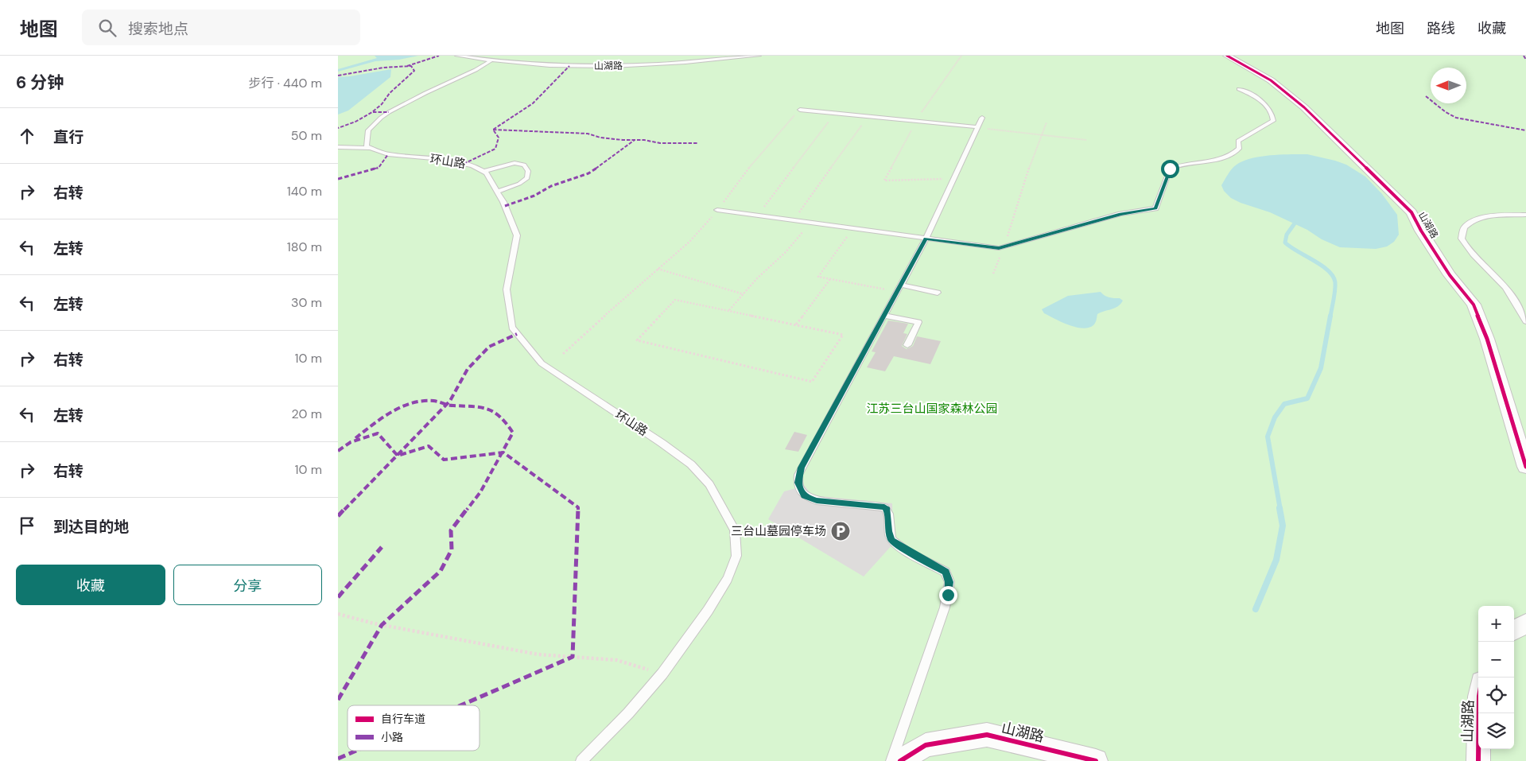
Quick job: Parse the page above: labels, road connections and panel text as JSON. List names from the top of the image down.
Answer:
{
  "streets": {
    "street": ["山湖路"],
    "lane": ["环山路"]
  },
  "parks": ["江苏三台山国家森林公园"],
  "places": {
    "parking": ["三台山墓园停车场"]
  },
  "legend": ["自行车道", "小路"],
  "north": "left",
  "page": {
    "header": "地图",
    "search": "搜索地点",
    "nav": ["地图", "路线", "收藏"],
    "heading": ["6 分钟", "步行 · 440 m"],
    "list": [
      ["直行", "50 m"],
      ["右转", "140 m"],
      ["左转", "180 m"],
      ["左转", "30 m"],
      ["右转", "10 m"],
      ["左转", "20 m"],
      ["右转", "10 m"],
      "到达目的地"
    ],
    "buttons": ["收藏", "分享"],
    "map_buttons": ["+", "−"]
  }
}
